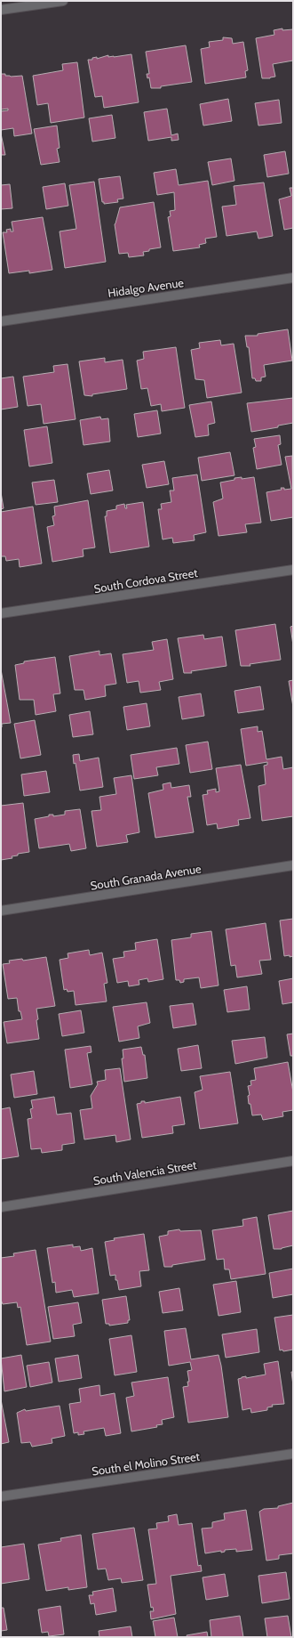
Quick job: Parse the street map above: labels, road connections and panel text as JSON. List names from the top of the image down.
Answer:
{
  "streets": {
    "street": [
      "Hidalgo Avenue",
      "South Cordova Street",
      "South Granada Avenue",
      "South Valencia Street",
      "South el Molino Street"
    ]
  }
}
